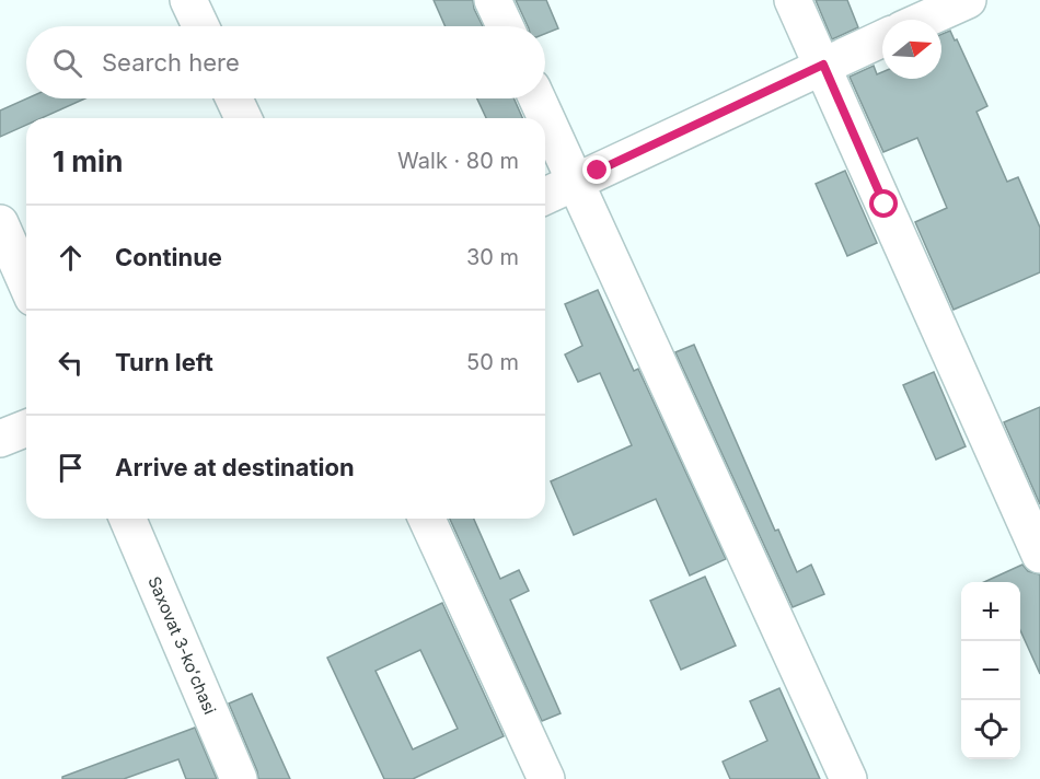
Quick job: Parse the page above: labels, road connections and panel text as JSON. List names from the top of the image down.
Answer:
{
  "streets": {
    "street": ["Saxovat 3-koʻchasi"]
  },
  "north": "right",
  "page": {
    "search": "Search here",
    "heading": ["1 min", "Walk · 80 m"],
    "list": [
      ["Continue", "30 m"],
      ["Turn left", "50 m"],
      "Arrive at destination"
    ],
    "map_buttons": ["+", "−"]
  }
}
